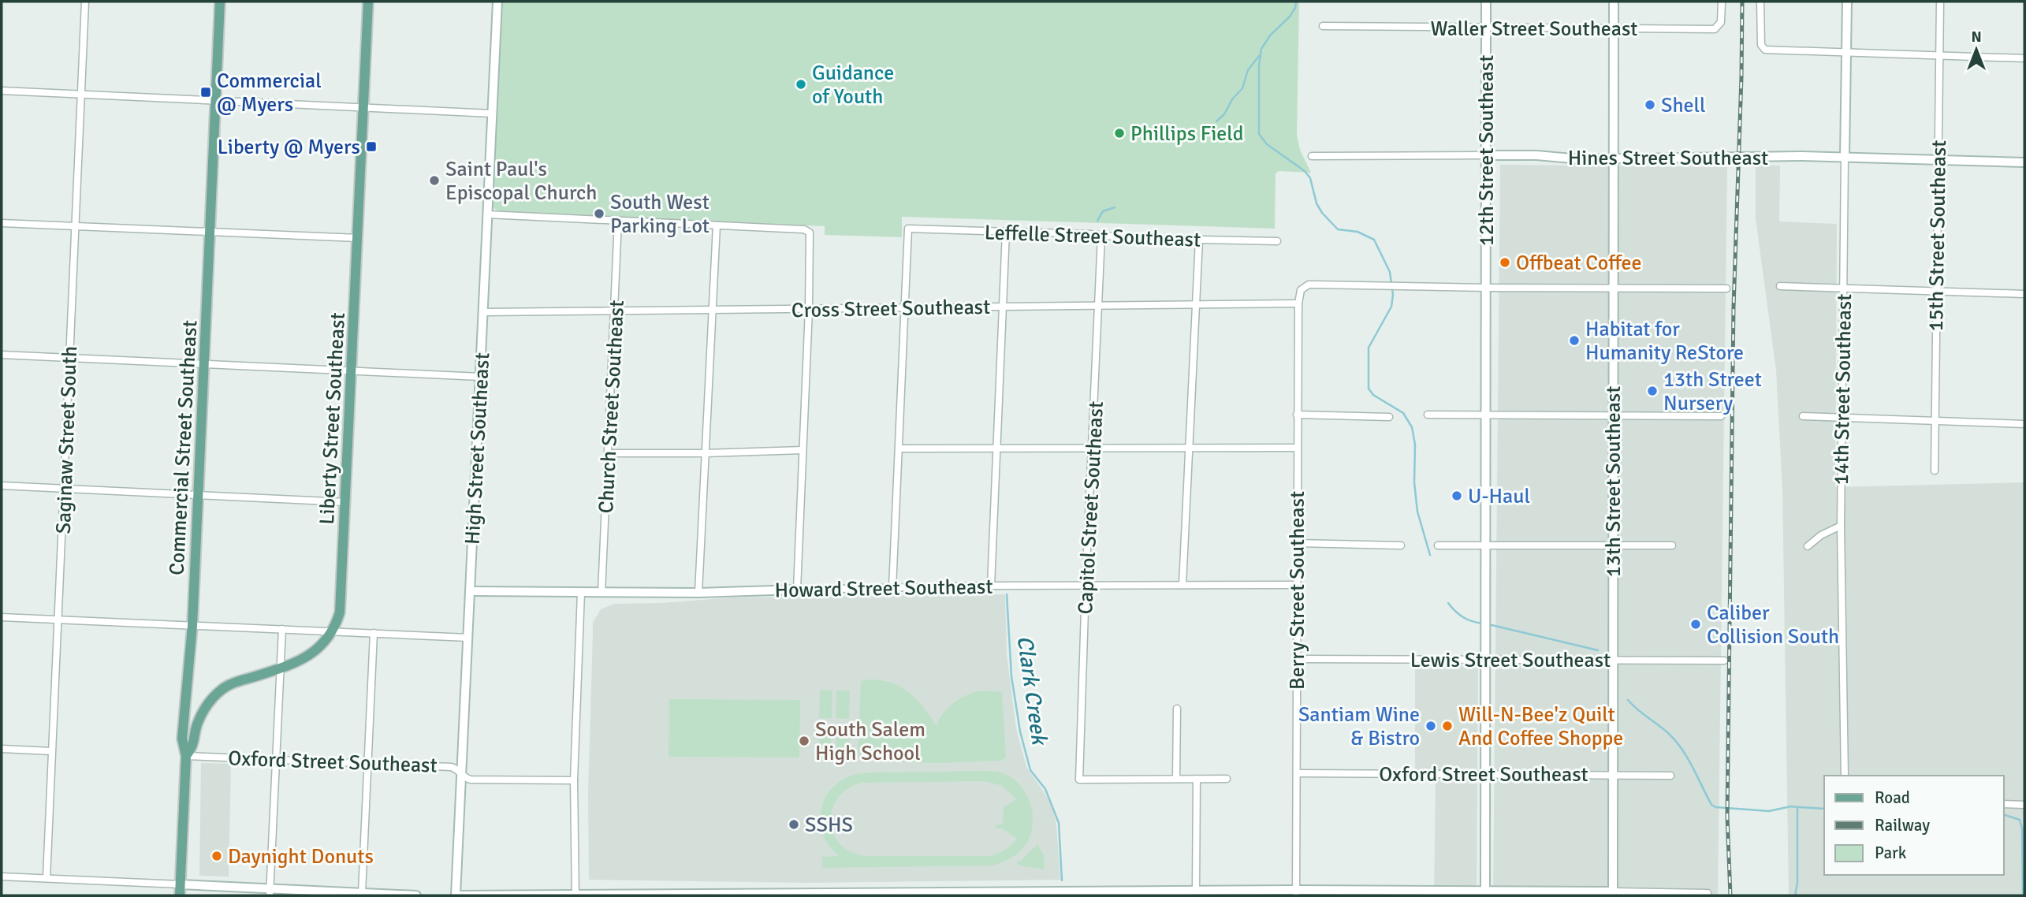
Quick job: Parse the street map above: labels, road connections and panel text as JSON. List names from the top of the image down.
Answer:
{
  "streets": {
    "main road": ["Liberty Street Southeast", "Commercial Street Southeast"],
    "street": [
      "Waller Street Southeast",
      "12th Street Southeast",
      "Hines Street Southeast",
      "Leffelle Street Southeast",
      "15th Street Southeast",
      "Cross Street Southeast",
      "14th Street Southeast",
      "Church Street Southeast",
      "Saginaw Street South",
      "High Street Southeast",
      "13th Street Southeast",
      "Capitol Street Southeast",
      "Howard Street Southeast",
      "Berry Street Southeast",
      "Lewis Street Southeast",
      "Oxford Street Southeast"
    ]
  },
  "crossings": [
    ["Waller Street Southeast", "12th Street Southeast"],
    ["Waller Street Southeast", "13th Street Southeast"],
    ["12th Street Southeast", "Hines Street Southeast"],
    ["12th Street Southeast", "Berry Street Southeast"],
    ["12th Street Southeast", "Lewis Street Southeast"],
    ["12th Street Southeast", "Oxford Street Southeast"],
    ["Hines Street Southeast", "15th Street Southeast"],
    ["Hines Street Southeast", "14th Street Southeast"],
    ["Hines Street Southeast", "13th Street Southeast"],
    ["Leffelle Street Southeast", "Cross Street Southeast"],
    ["Leffelle Street Southeast", "Capitol Street Southeast"],
    ["Cross Street Southeast", "Church Street Southeast"],
    ["Cross Street Southeast", "High Street Southeast"],
    ["Cross Street Southeast", "Capitol Street Southeast"],
    ["Cross Street Southeast", "Berry Street Southeast"],
    ["Church Street Southeast", "Howard Street Southeast"],
    ["Liberty Street Southeast", "Commercial Street Southeast"],
    ["Liberty Street Southeast", "Oxford Street Southeast"],
    ["Commercial Street Southeast", "Oxford Street Southeast"],
    ["High Street Southeast", "Howard Street Southeast"],
    ["High Street Southeast", "Oxford Street Southeast"],
    ["13th Street Southeast", "Lewis Street Southeast"],
    ["13th Street Southeast", "Oxford Street Southeast"],
    ["Capitol Street Southeast", "Howard Street Southeast"],
    ["Howard Street Southeast", "Berry Street Southeast"],
    ["Berry Street Southeast", "Lewis Street Southeast"],
    ["Berry Street Southeast", "Oxford Street Southeast"]
  ],
  "water": ["Clark Creek"],
  "places": {
    "other": [
      "Guidance of Youth",
      "Shell",
      "Phillips Field",
      "Saint Paul's Episcopal Church",
      "South West Parking Lot",
      "Offbeat Coffee",
      "Habitat for Humanity ReStore",
      "13th Street Nursery",
      "U-Haul",
      "Caliber Collision South",
      "Santiam Wine & Bistro",
      "Will-N-Bee'z Quilt And Coffee Shoppe",
      "South Salem High School",
      "SSHS",
      "Daynight Donuts"
    ],
    "transit": ["Commercial @ Myers", "Liberty @ Myers"]
  },
  "legend": ["Road", "Railway", "Park"],
  "north": "top"
}
